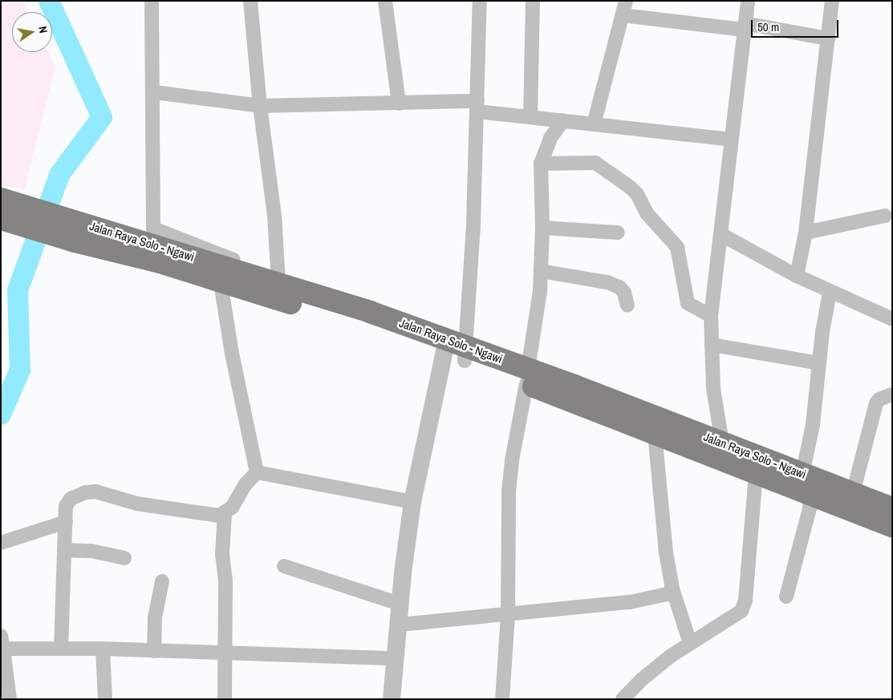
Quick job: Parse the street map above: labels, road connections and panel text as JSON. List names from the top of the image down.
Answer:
{
  "streets": {
    "highway": ["Jalan Raya Solo - Ngawi"]
  },
  "scale_bar": "50 m",
  "north": "right"
}
